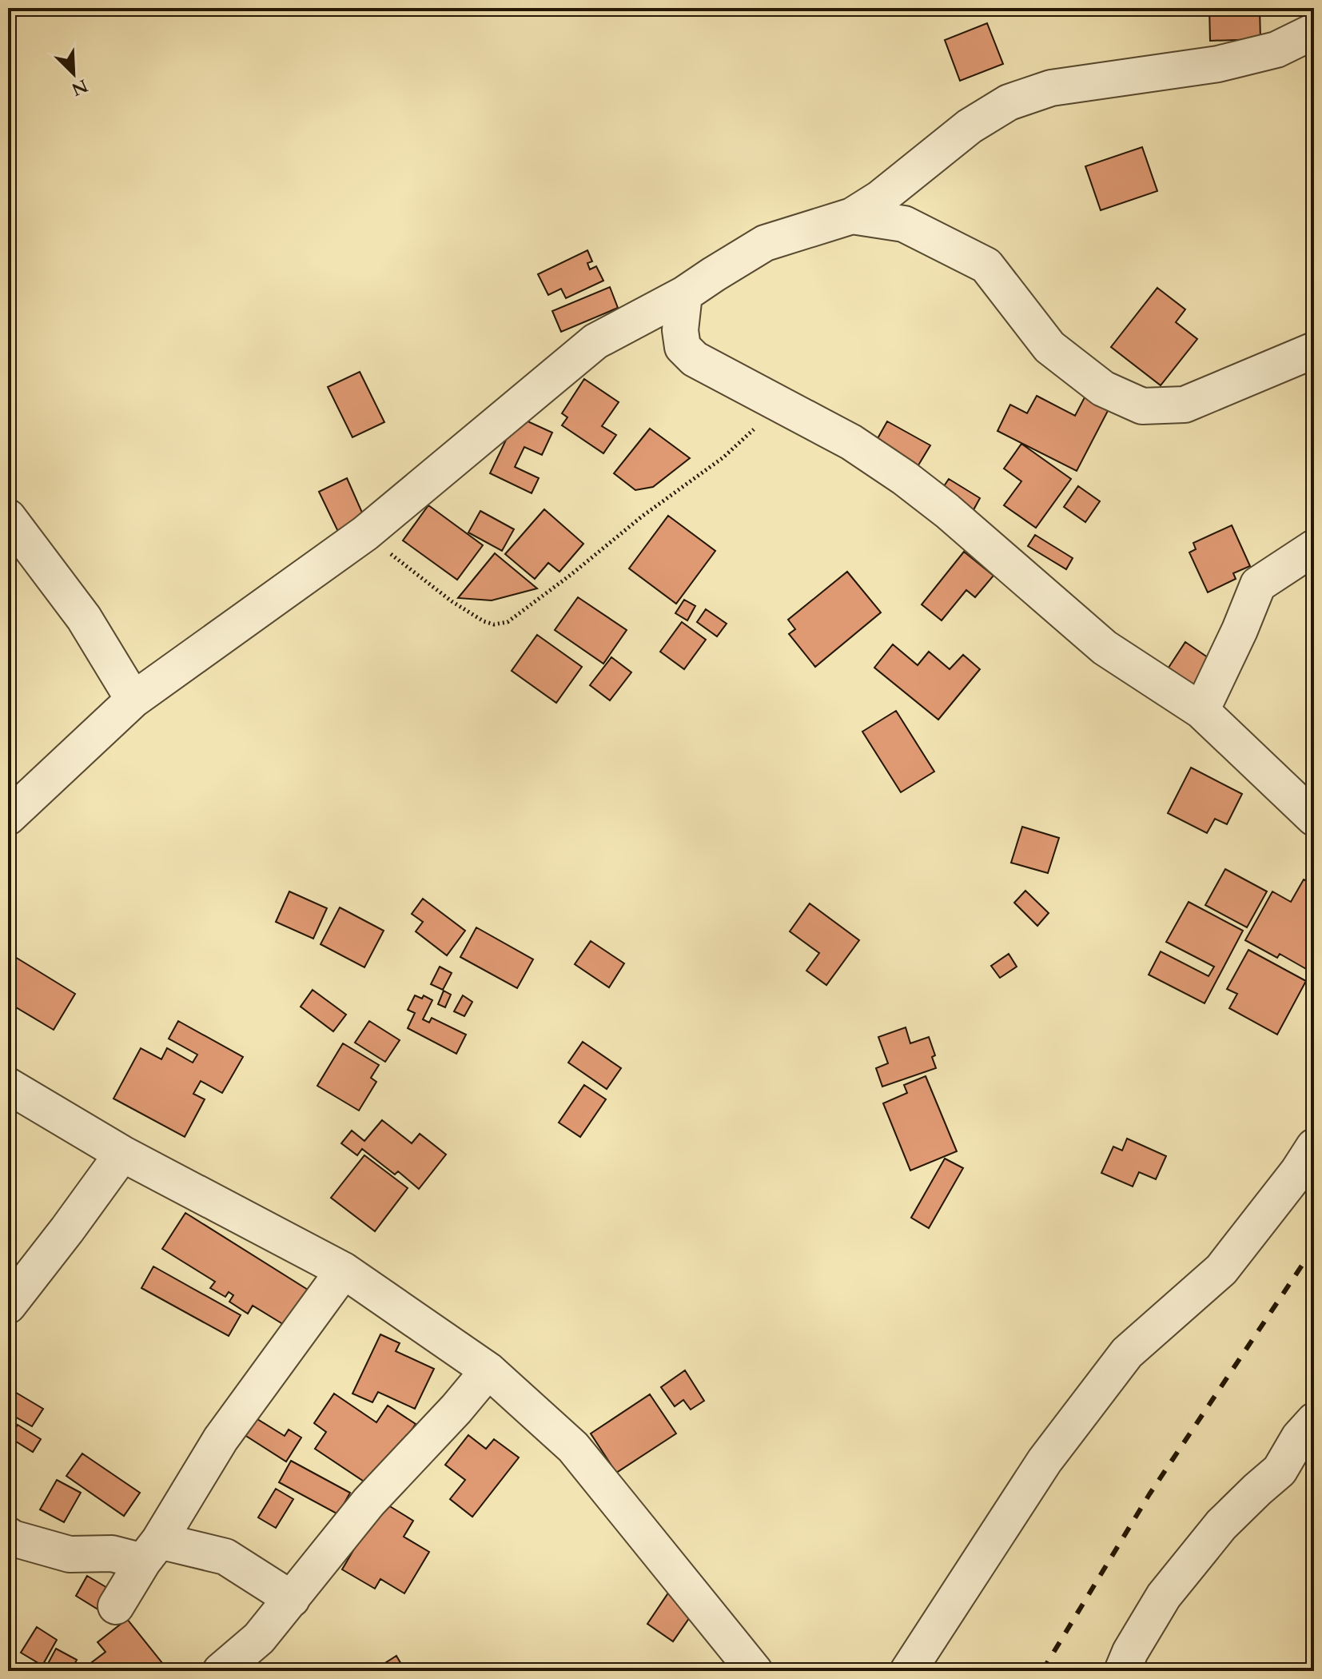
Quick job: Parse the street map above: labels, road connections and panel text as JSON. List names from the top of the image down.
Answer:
{
  "north": "bottom right"
}
